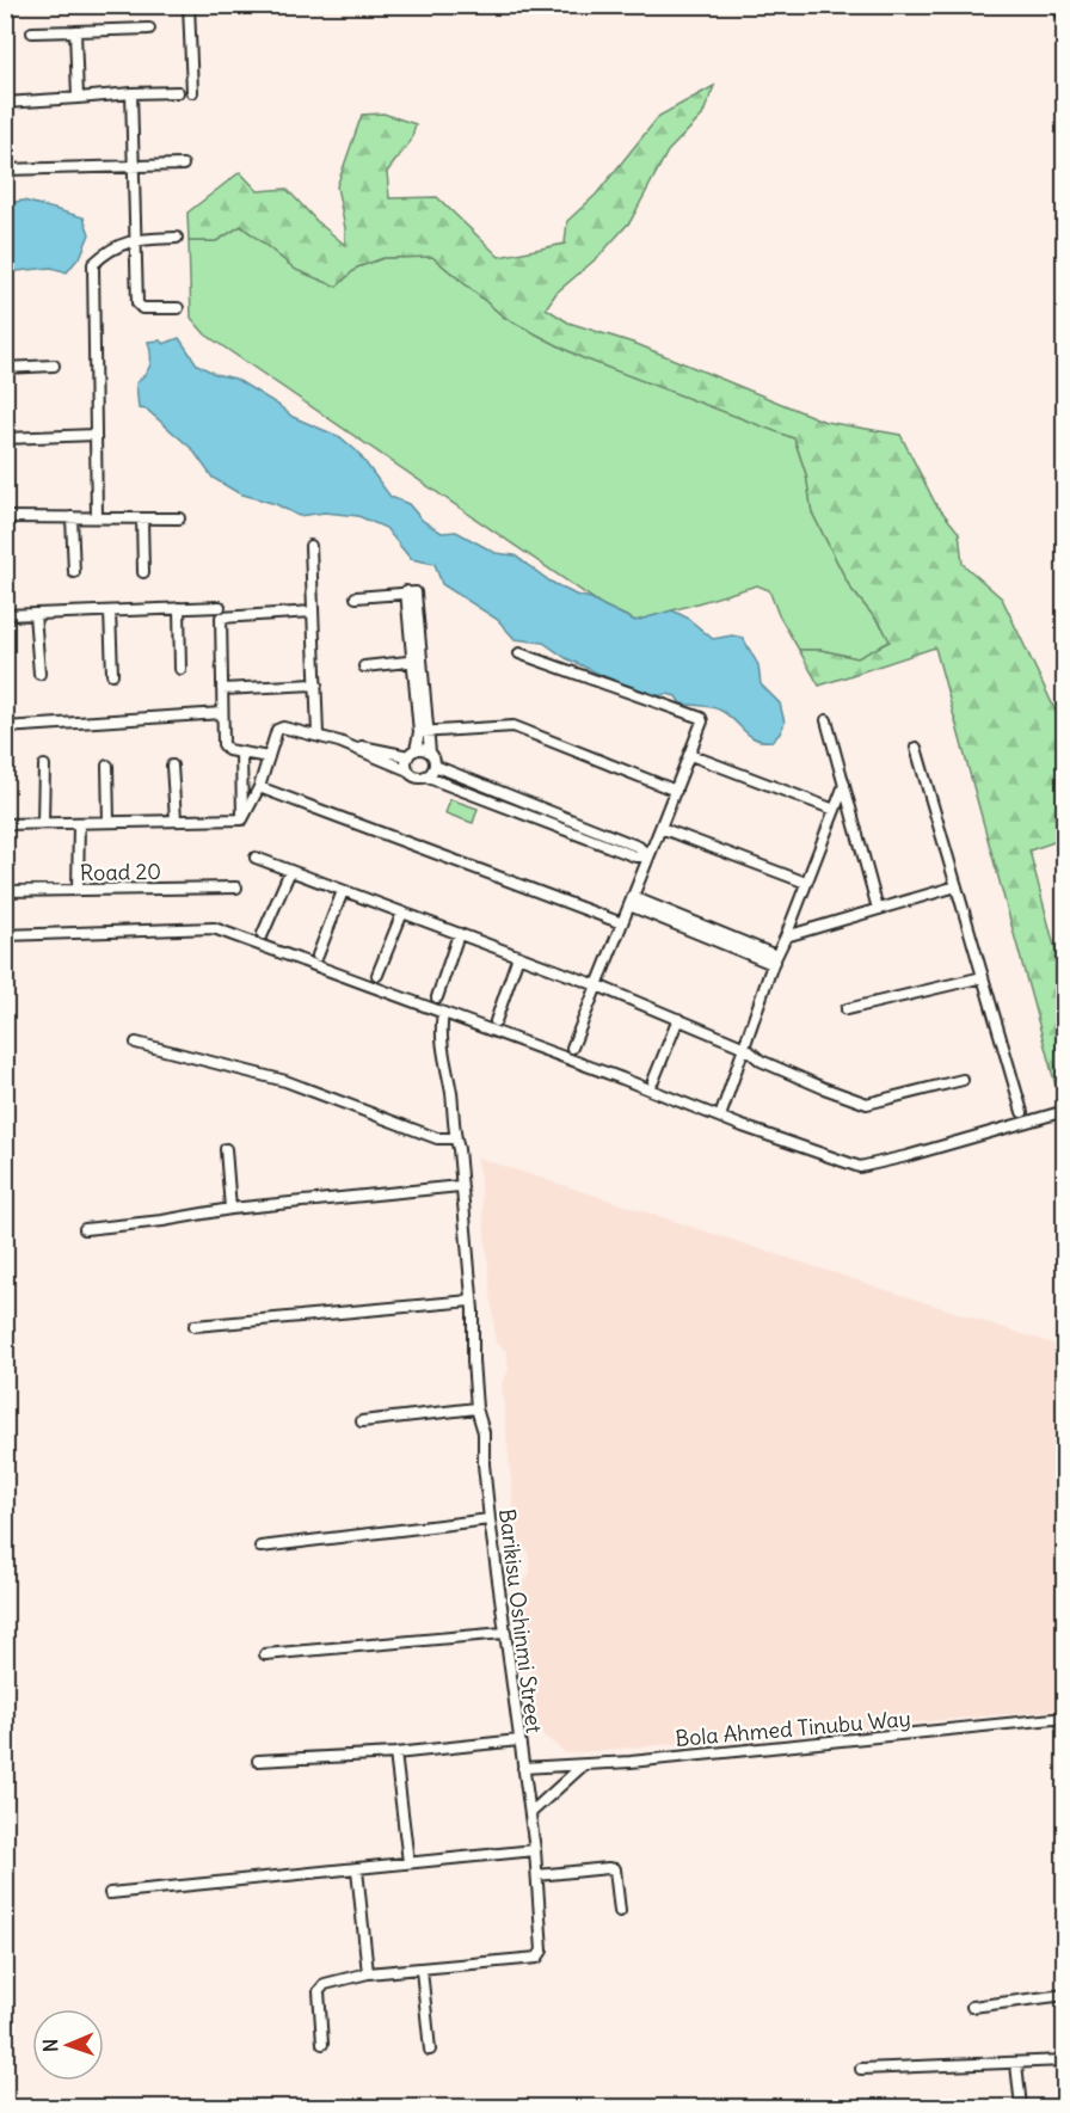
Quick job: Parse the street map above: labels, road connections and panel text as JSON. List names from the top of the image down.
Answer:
{
  "streets": {
    "street": ["Road 20", "Barikisu Oshinmi Street", "Bola Ahmed Tinubu Way"]
  },
  "crossings": [
    ["Barikisu Oshinmi Street", "Bola Ahmed Tinubu Way"]
  ],
  "north": "left"
}
